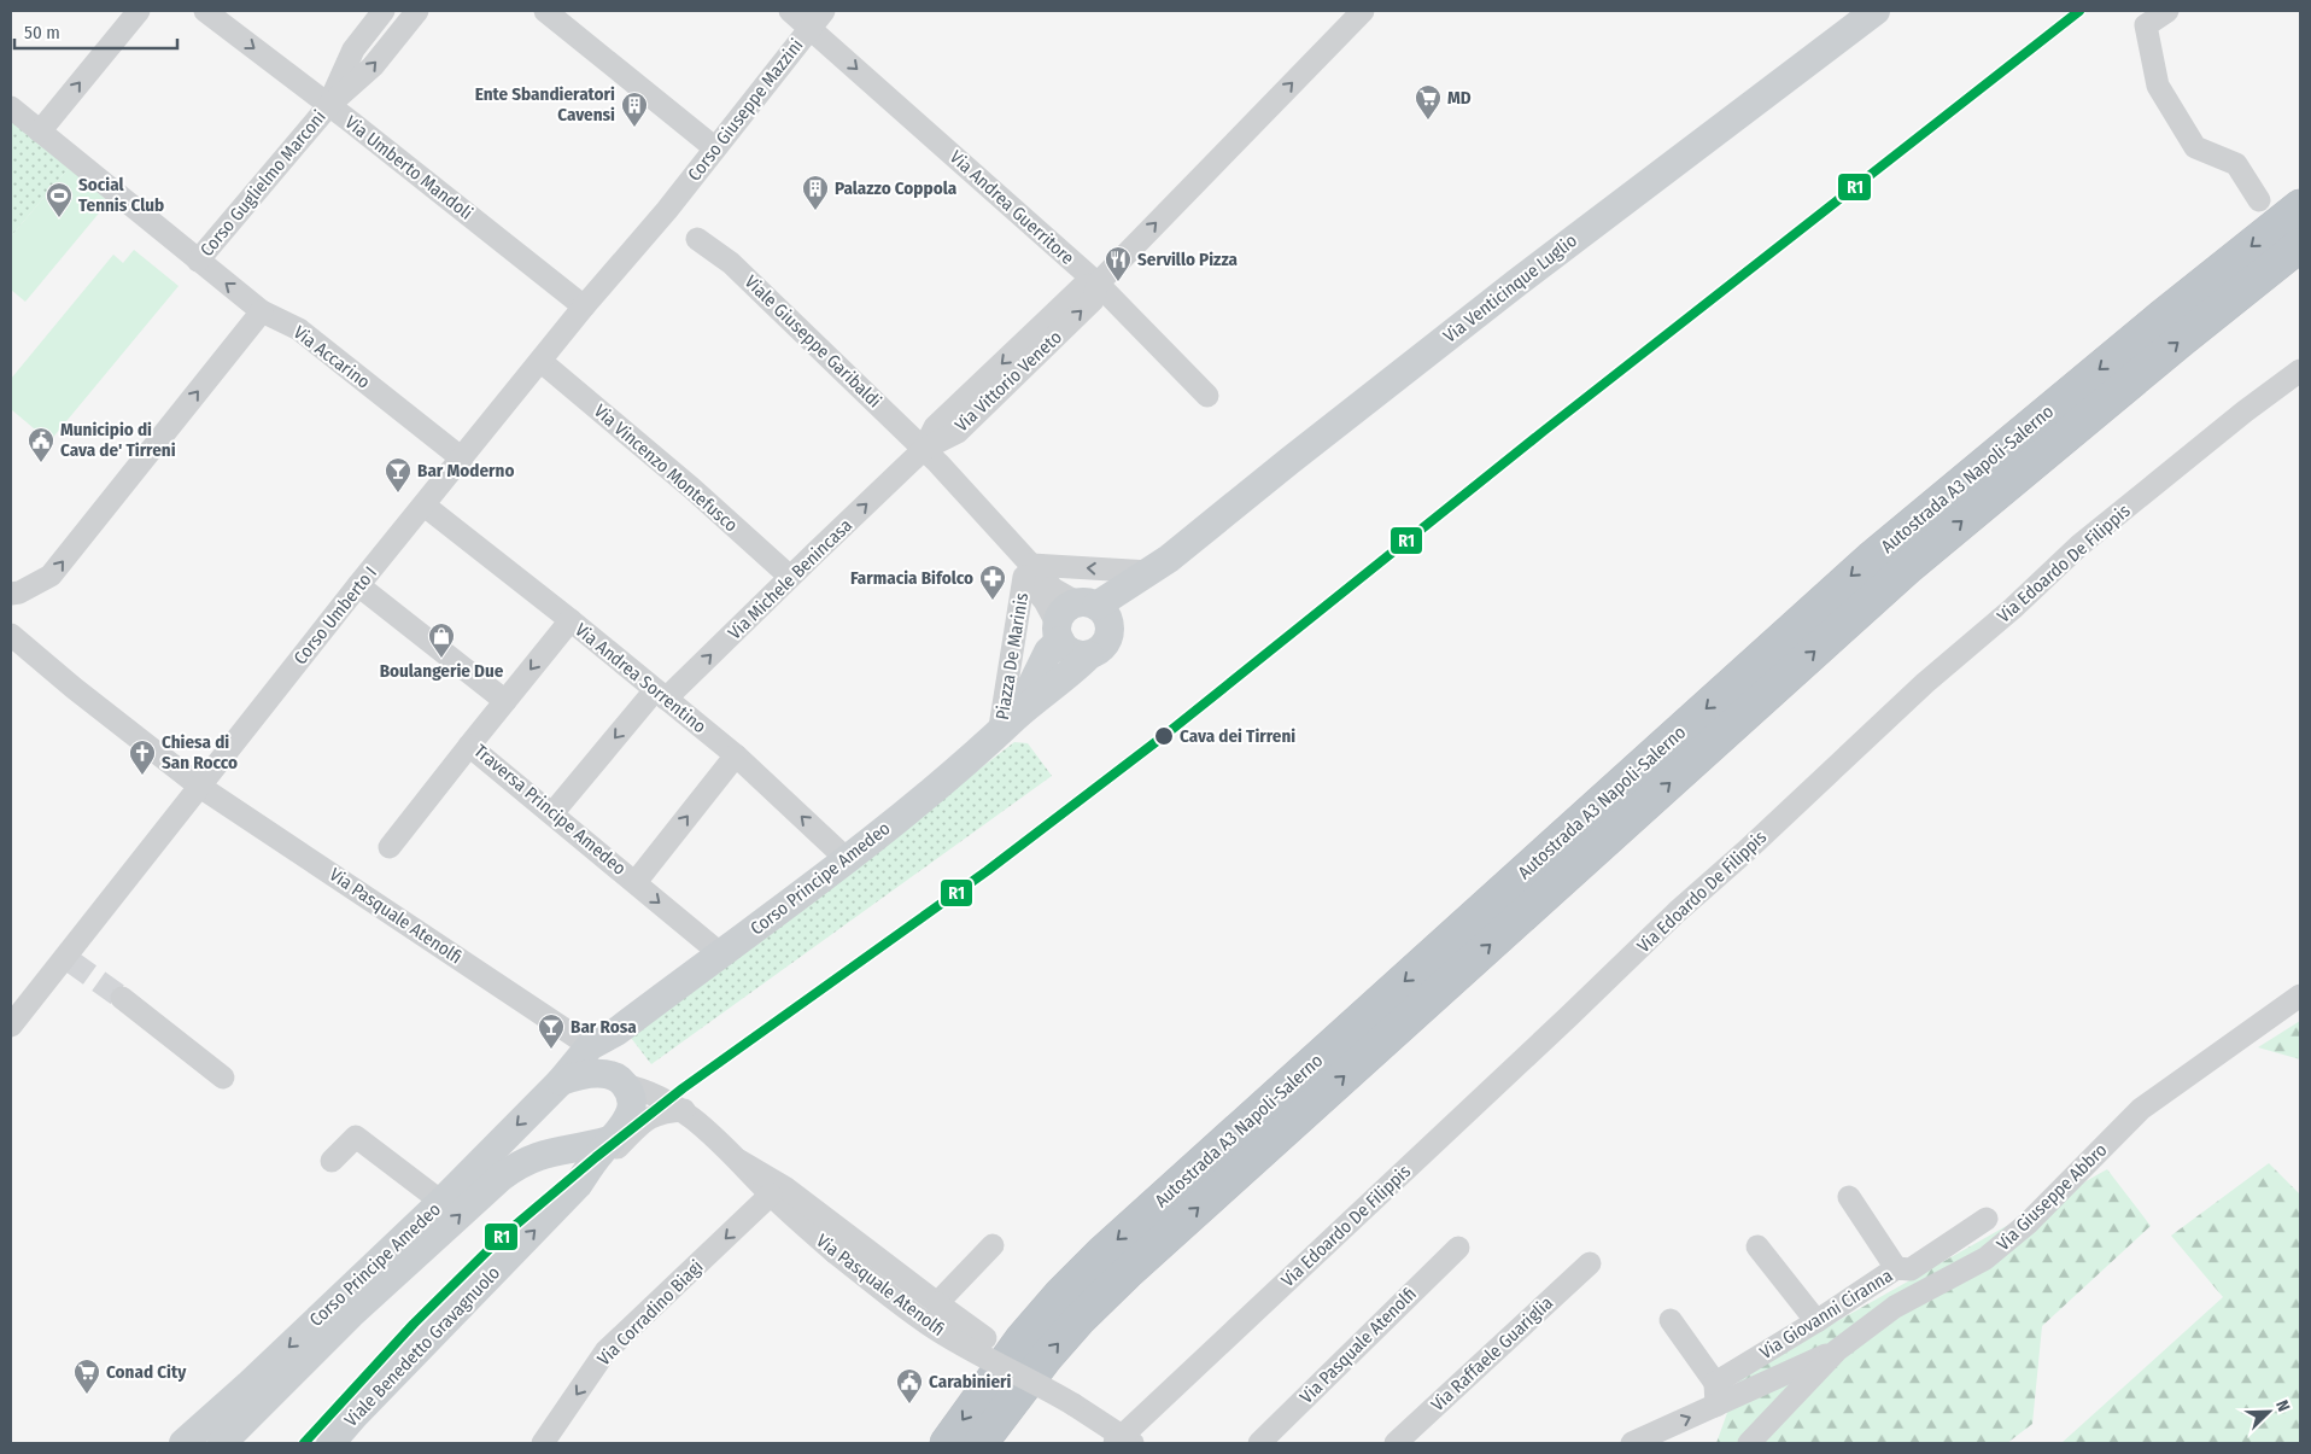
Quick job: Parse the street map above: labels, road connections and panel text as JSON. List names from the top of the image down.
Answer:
{
  "streets": {
    "highway": ["Autostrada A3 Napoli-Salerno"],
    "main road": [
      "Via Venticinque Luglio",
      "Piazza De Marinis",
      "Corso Principe Amedeo",
      "Viale Benedetto Gravagnuolo"
    ],
    "street": [
      "Corso Giuseppe Mazzini",
      "Via Umberto Mandoli",
      "Corso Guglielmo Marconi",
      "Via Andrea Guerritore",
      "Viale Giuseppe Garibaldi",
      "Via Accarino",
      "Via Vittorio Veneto",
      "Via Vincenzo Montefusco",
      "Via Edoardo De Filippis",
      "Via Michele Benincasa",
      "Corso Umberto I",
      "Via Andrea Sorrentino",
      "Traversa Principe Amedeo",
      "Via Pasquale Atenolfi",
      "Via Giuseppe Abbro",
      "Via Corradino Biagi",
      "Via Giovanni Ciranna",
      "Via Raffaele Guariglia"
    ]
  },
  "crossings": [
    ["Corso Giuseppe Mazzini", "Via Andrea Guerritore"],
    ["Corso Giuseppe Mazzini", "Corso Umberto I"],
    ["Via Umberto Mandoli", "Corso Guglielmo Marconi"],
    ["Via Umberto Mandoli", "Corso Umberto I"],
    ["Corso Guglielmo Marconi", "Via Accarino"],
    ["Via Andrea Guerritore", "Via Vittorio Veneto"],
    ["Via Venticinque Luglio", "Piazza De Marinis"],
    ["Viale Giuseppe Garibaldi", "Via Vittorio Veneto"],
    ["Viale Giuseppe Garibaldi", "Via Michele Benincasa"],
    ["Viale Giuseppe Garibaldi", "Piazza De Marinis"],
    ["Via Accarino", "Corso Umberto I"],
    ["Via Vittorio Veneto", "Via Michele Benincasa"],
    ["Via Vincenzo Montefusco", "Via Michele Benincasa"],
    ["Via Vincenzo Montefusco", "Corso Umberto I"],
    ["Via Edoardo De Filippis", "Via Pasquale Atenolfi"],
    ["Via Michele Benincasa", "Via Andrea Sorrentino"],
    ["Via Michele Benincasa", "Traversa Principe Amedeo"],
    ["Corso Umberto I", "Via Andrea Sorrentino"],
    ["Corso Umberto I", "Via Pasquale Atenolfi"],
    ["Piazza De Marinis", "Corso Principe Amedeo"],
    ["Via Andrea Sorrentino", "Traversa Principe Amedeo"],
    ["Via Andrea Sorrentino", "Corso Principe Amedeo"],
    ["Traversa Principe Amedeo", "Corso Principe Amedeo"],
    ["Corso Principe Amedeo", "Via Pasquale Atenolfi"],
    ["Via Pasquale Atenolfi", "Via Corradino Biagi"]
  ],
  "one_way": ["Via Andrea Guerritore", "Via Vittorio Veneto", "Via Corradino Biagi"],
  "places": {
    "supermarket": ["MD", "Conad City"],
    "building": ["Ente Sbandieratori Cavensi", "Palazzo Coppola"],
    "sports": ["Social Tennis Club"],
    "restaurant": ["Servillo Pizza"],
    "public building": ["Municipio di Cava de' Tirreni", "Carabinieri"],
    "bar": ["Bar Moderno", "Bar Rosa"],
    "pharmacy": ["Farmacia Bifolco"],
    "shop": ["Boulangerie Due"],
    "other": ["Cava dei Tirreni"],
    "church": ["Chiesa di San Rocco"]
  },
  "lines": ["transit line R1"],
  "scale_bar": "50 m",
  "north": "top right"
}
